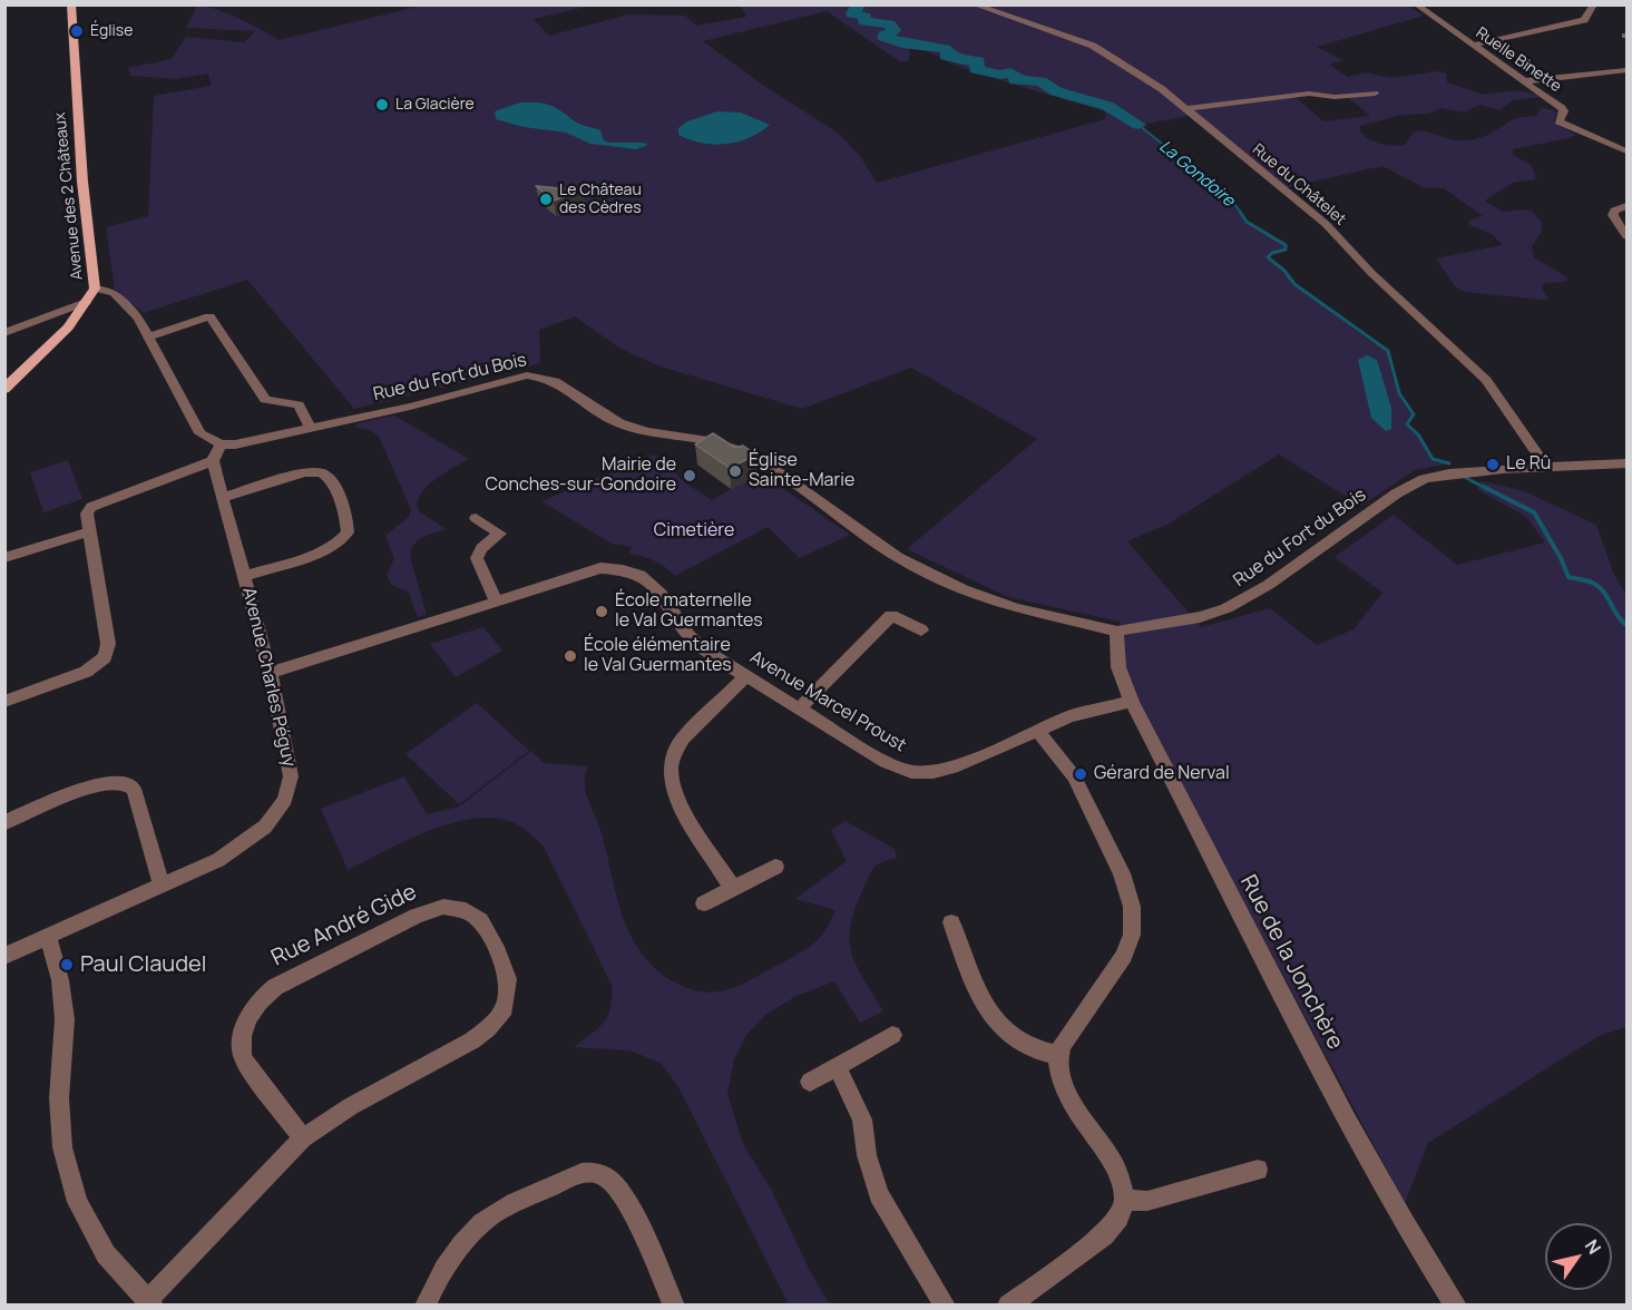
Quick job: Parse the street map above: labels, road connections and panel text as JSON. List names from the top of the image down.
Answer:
{
  "streets": {
    "main road": ["Avenue des 2 Châteaux"],
    "street": [
      "Ruelle Binette",
      "Rue du Châtelet",
      "Rue du Fort du Bois",
      "Avenue Charles Péguy",
      "Avenue Marcel Proust",
      "Rue André Gide",
      "Rue de la Jonchère"
    ]
  },
  "crossings": [
    ["Rue du Châtelet", "Rue du Fort du Bois"],
    ["Rue du Fort du Bois", "Rue de la Jonchère"],
    ["Avenue Charles Péguy", "Avenue Marcel Proust"],
    ["Avenue Marcel Proust", "Rue de la Jonchère"]
  ],
  "water": ["La Gondoire"],
  "parks": ["Cimetière"],
  "places": [
    "Église",
    "La Glacière",
    "Le Château des Cèdres",
    "Le Rû",
    "Église Sainte-Marie",
    "Mairie de Conches-sur-Gondoire",
    "École maternelle le Val Guermantes",
    "École élémentaire le Val Guermantes",
    "Gérard de Nerval",
    "Paul Claudel"
  ],
  "north": "top right"
}
